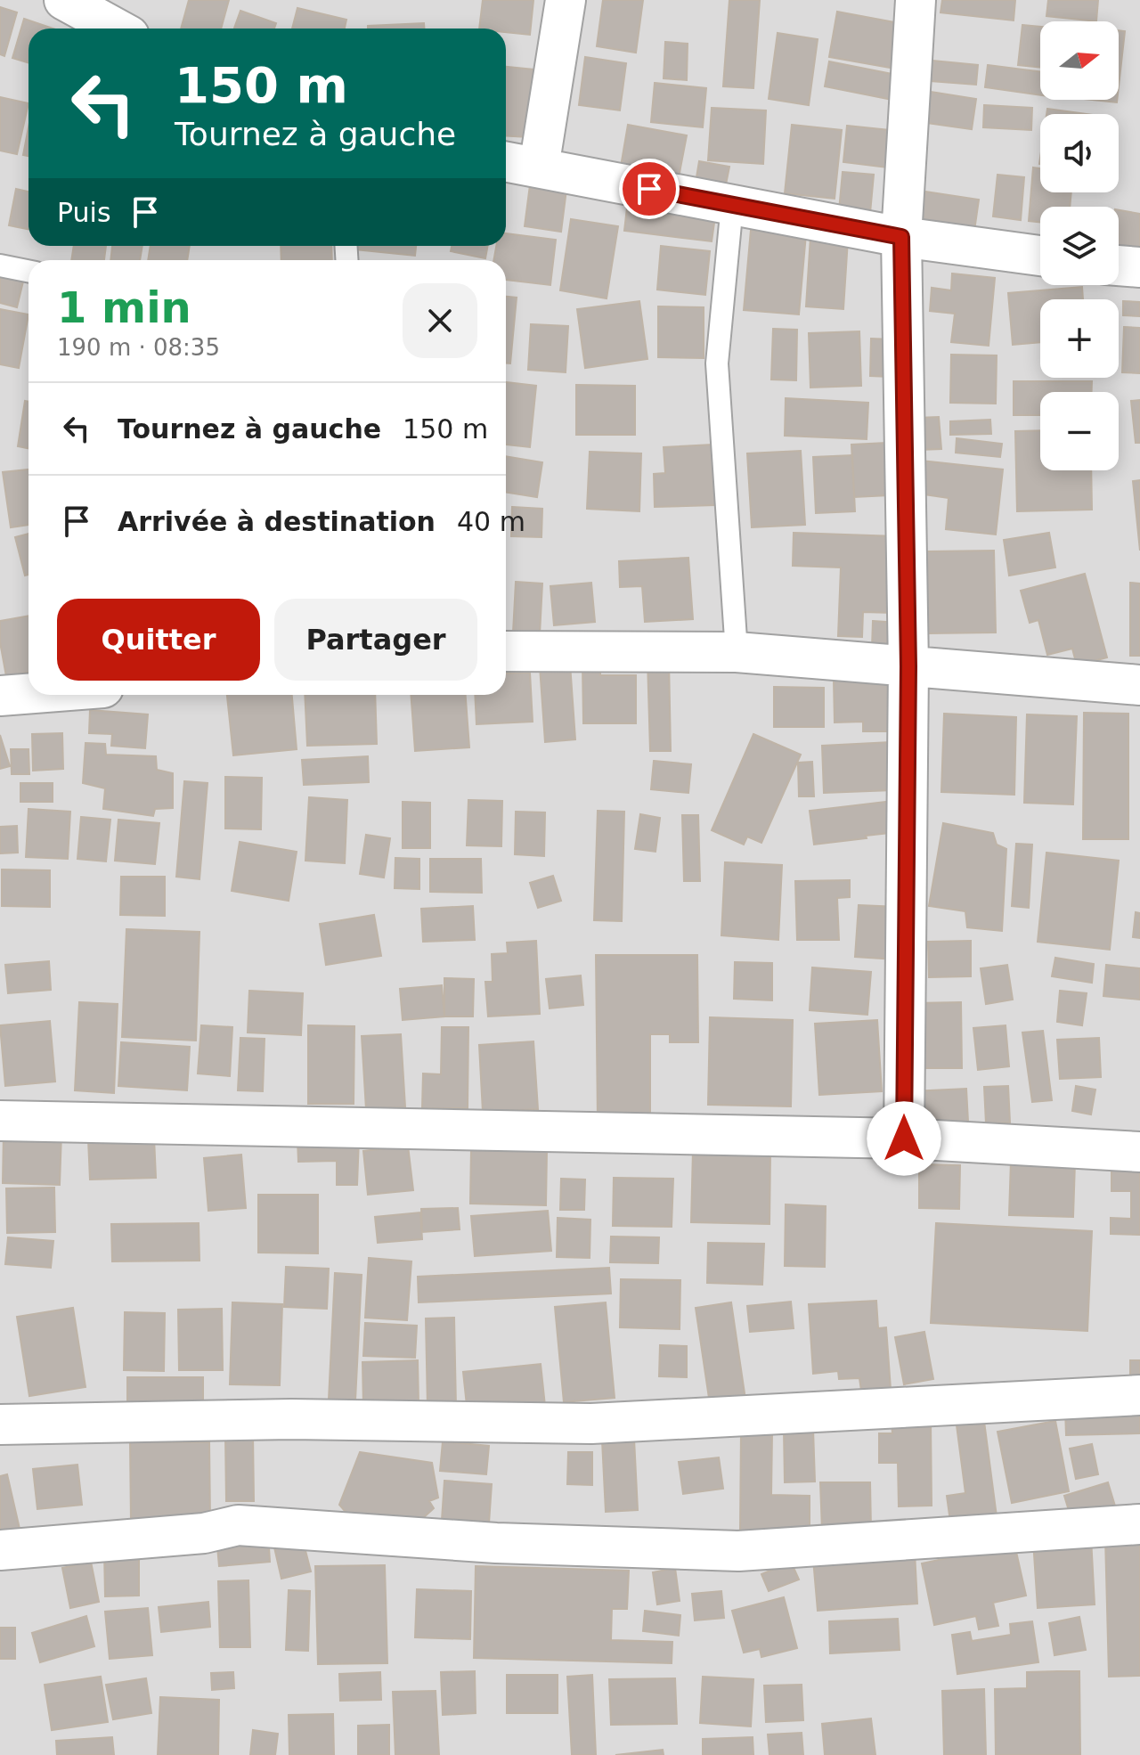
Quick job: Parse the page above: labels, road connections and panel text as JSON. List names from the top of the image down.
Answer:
{
  "north": "right",
  "page": {
    "map_buttons": ["+", "−"],
    "turn": ["150 m", "Tournez à gauche"],
    "then": "Puis",
    "heading": ["1 min", "190 m · 08:35"],
    "list": [
      {
        "name": "Tournez à gauche",
        "value": "150 m"
      },
      {
        "name": "Arrivée à destination",
        "value": "40 m"
      }
    ],
    "buttons": ["Quitter", "Partager"]
  }
}
